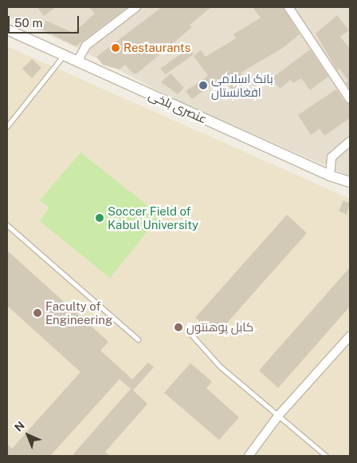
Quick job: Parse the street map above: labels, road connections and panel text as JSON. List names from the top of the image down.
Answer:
{
  "streets": {
    "street": ["عنصری بلخی"]
  },
  "places": [
    "Restaurants",
    "بانک اسلامی افغانستان",
    "Soccer Field of Kabul University",
    "Faculty of Engineering",
    "کابل پوهنتون"
  ],
  "scale_bar": "50 m",
  "north": "top left"
}
